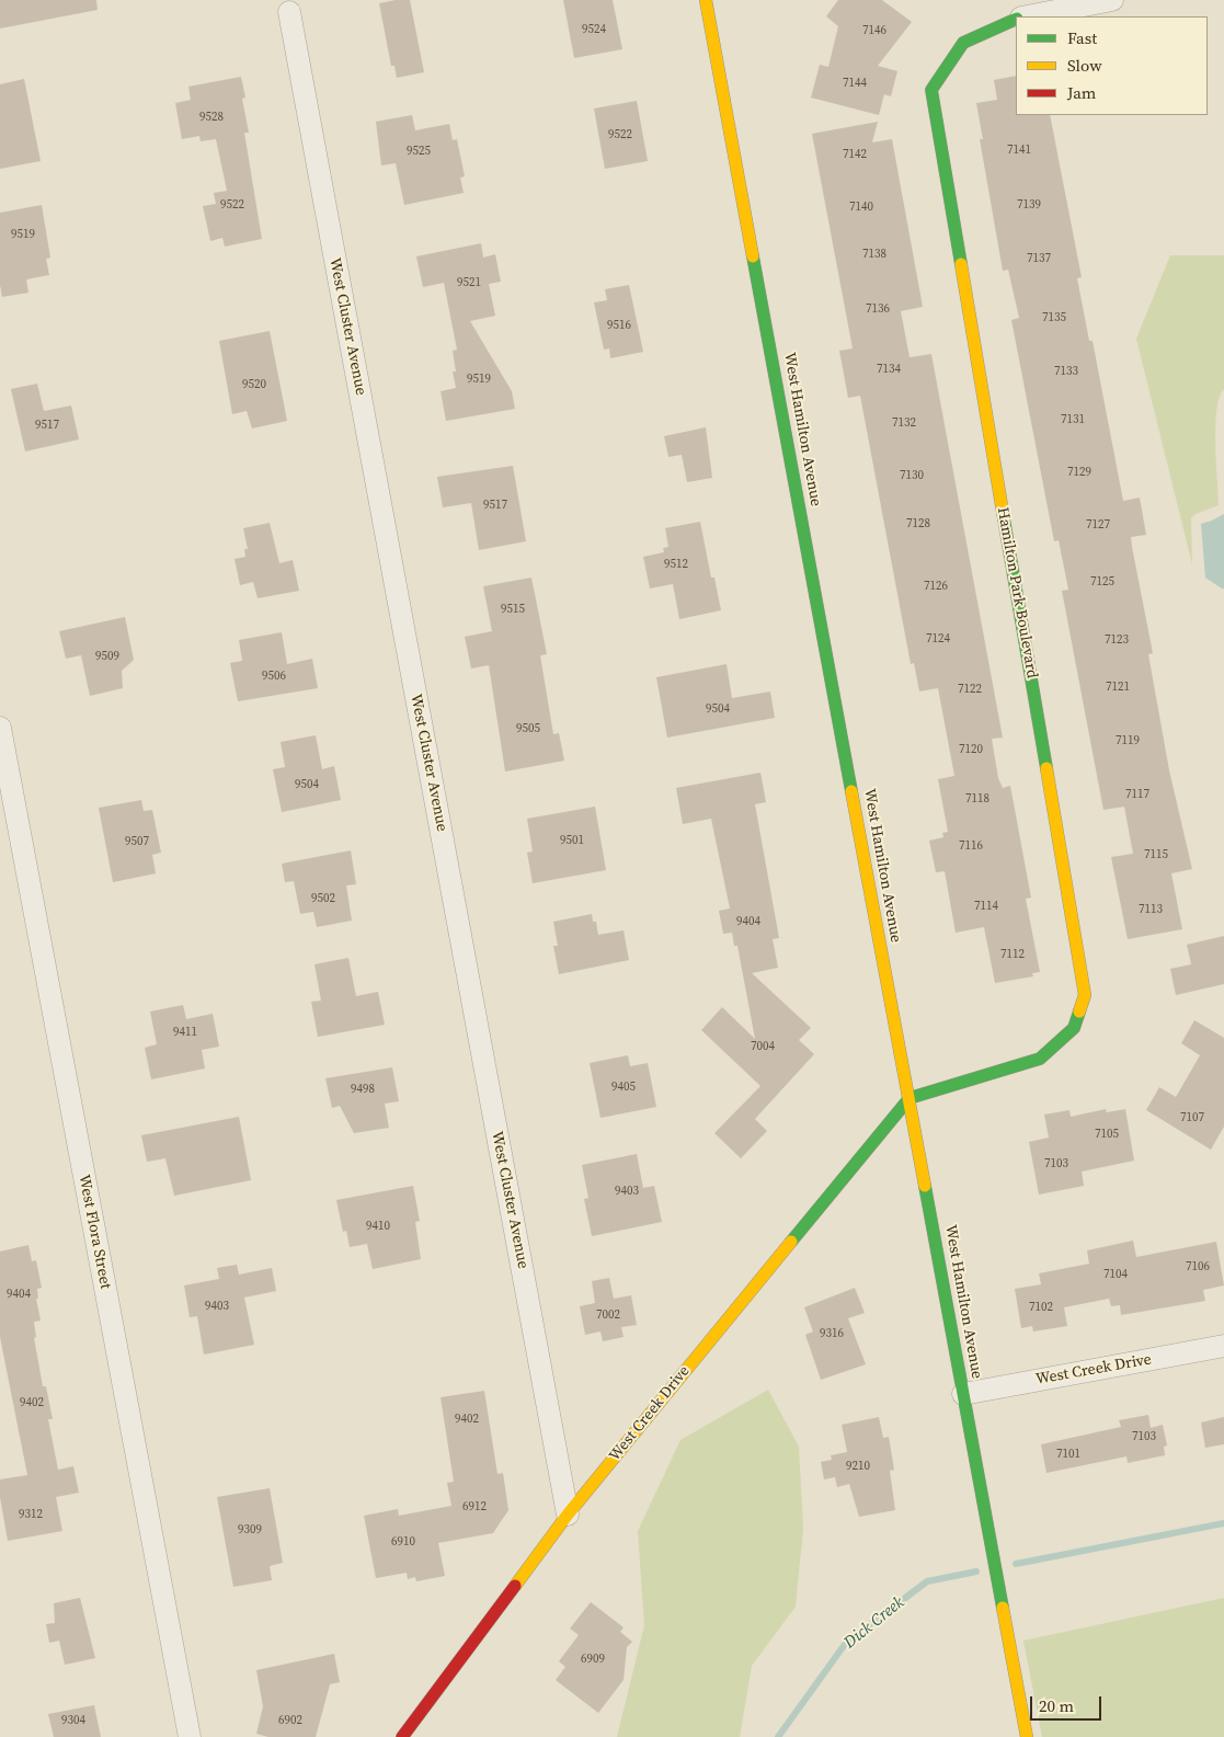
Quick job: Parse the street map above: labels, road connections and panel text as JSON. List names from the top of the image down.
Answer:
{
  "streets": {
    "street": [
      "West Cluster Avenue",
      "West Hamilton Avenue",
      "Hamilton Park Boulevard",
      "West Flora Street",
      "West Creek Drive"
    ]
  },
  "crossings": [
    ["West Cluster Avenue", "West Creek Drive"],
    ["West Hamilton Avenue", "Hamilton Park Boulevard"],
    ["West Hamilton Avenue", "West Creek Drive"],
    ["Hamilton Park Boulevard", "West Creek Drive"]
  ],
  "water": ["Dick Creek"],
  "house_numbers": [
    "9524",
    "7146",
    "7144",
    "9528",
    "9522",
    "7141",
    "9525",
    "7142",
    "9522",
    "7139",
    "7140",
    "9519",
    "7138",
    "7137",
    "9521",
    "7136",
    "7135",
    "9516",
    "7134",
    "7133",
    "9519",
    "9520",
    "7131",
    "7132",
    "9517",
    "7129",
    "7130",
    "9517",
    "7128",
    "7127",
    "9512",
    "7125",
    "7126",
    "9515",
    "7124",
    "7123",
    "9509",
    "9506",
    "7121",
    "7122",
    "9504",
    "9505",
    "7119",
    "7120",
    "9504",
    "7117",
    "7118",
    "9501",
    "9507",
    "7116",
    "7115",
    "9502",
    "7114",
    "7113",
    "9404",
    "7112",
    "9411",
    "7004",
    "9405",
    "9498",
    "7107",
    "7105",
    "7103",
    "9403",
    "9410",
    "7106",
    "7104",
    "9404",
    "9403",
    "7102",
    "7002",
    "9316",
    "9402",
    "9402",
    "7103",
    "7101",
    "9210",
    "6912",
    "9312",
    "9309",
    "6910",
    "6909",
    "9304",
    "6902"
  ],
  "legend": ["Fast", "Slow", "Jam"],
  "scale_bar": "20 m"
}
